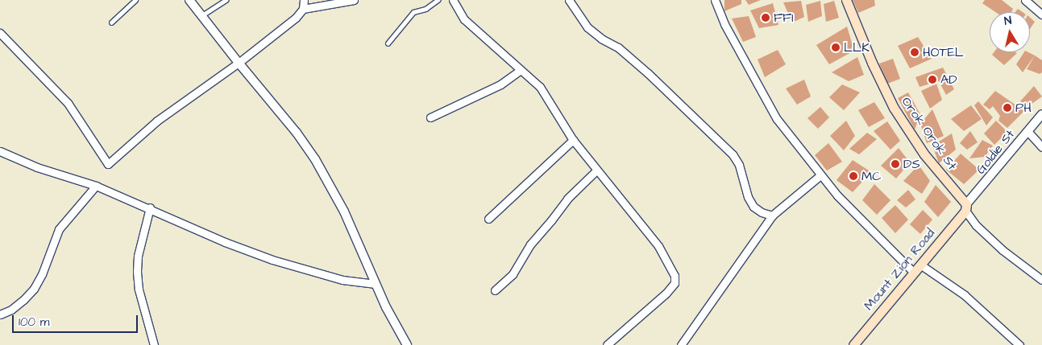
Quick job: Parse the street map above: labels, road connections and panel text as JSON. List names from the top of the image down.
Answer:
{
  "streets": {
    "main road": ["Orok Orok St", "Mount Zion Road"],
    "street": ["Goldie St"]
  },
  "crossings": [
    ["Orok Orok St", "Goldie St"],
    ["Orok Orok St", "Mount Zion Road"],
    ["Goldie St", "Mount Zion Road"]
  ],
  "places": [
    "FFI",
    "LLK",
    "HOTEL",
    "AD",
    "PH",
    "DS",
    "MC"
  ],
  "scale_bar": "100 m",
  "north": "top"
}
